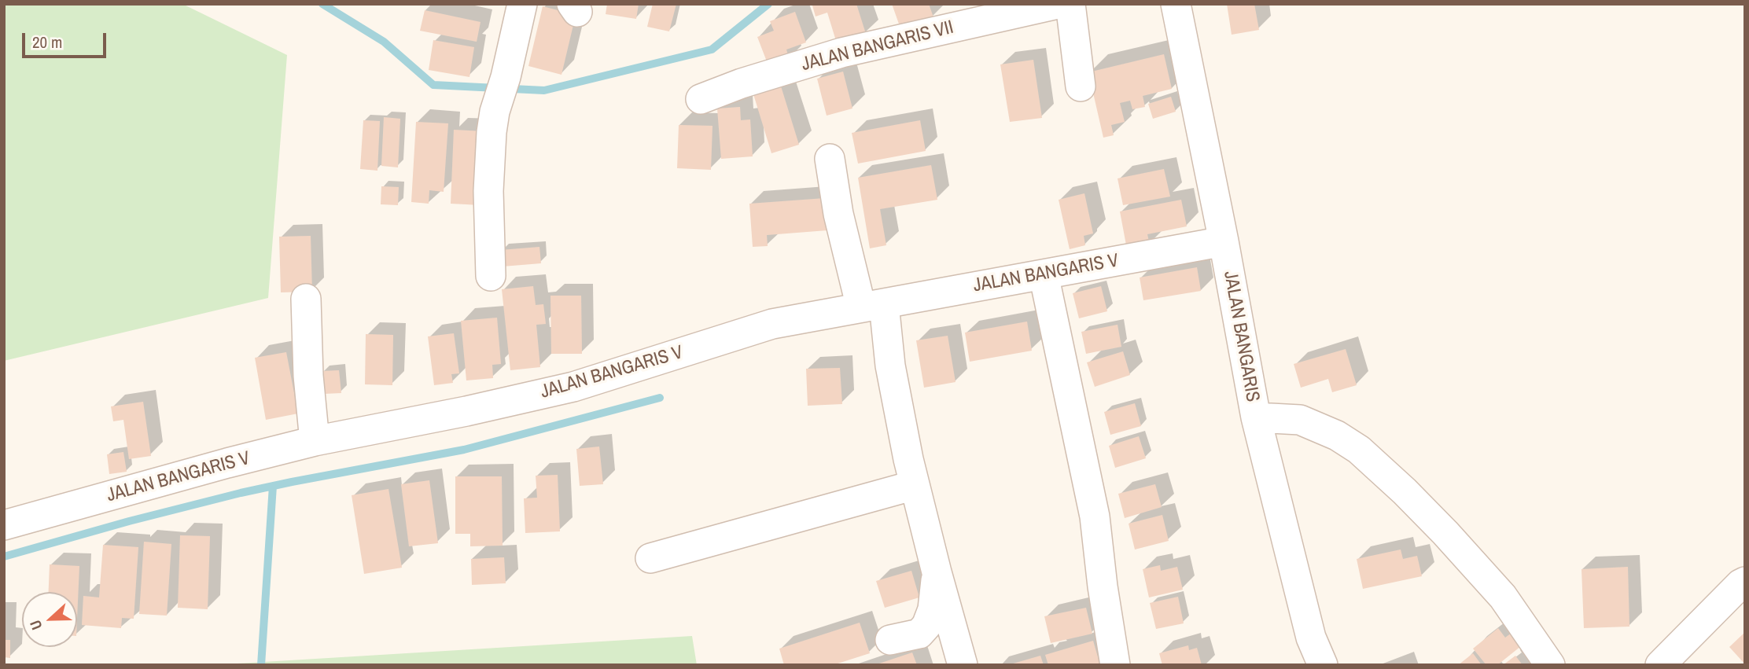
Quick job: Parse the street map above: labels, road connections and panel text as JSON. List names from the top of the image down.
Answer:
{
  "streets": {
    "street": ["JALAN BANGARIS VII", "JALAN BANGARIS V", "JALAN BANGARIS"]
  },
  "crossings": [
    ["JALAN BANGARIS V", "JALAN BANGARIS"]
  ],
  "scale_bar": "20 m",
  "north": "left"
}
